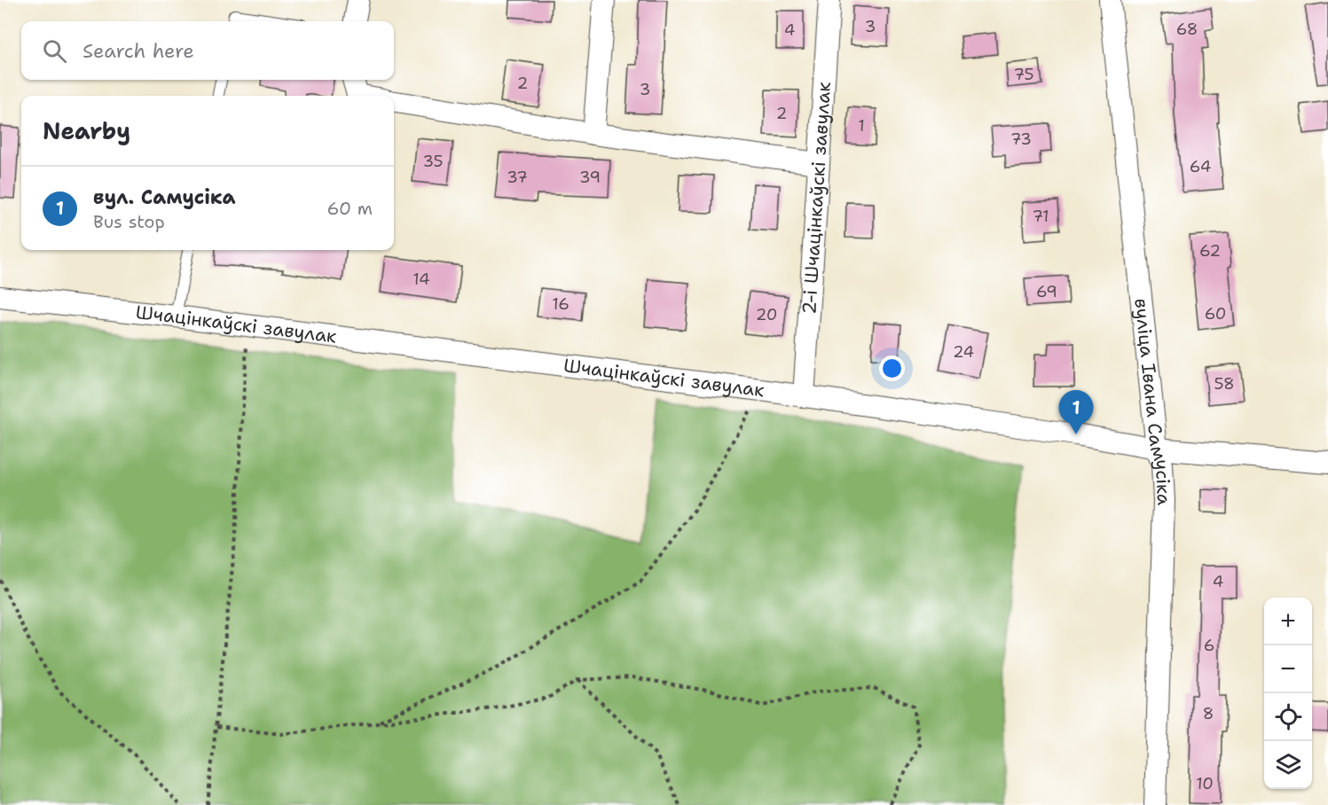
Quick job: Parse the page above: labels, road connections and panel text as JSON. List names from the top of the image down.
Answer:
{
  "streets": {
    "street": ["2-і Шчацінкаўскі завулак", "Шчацінкаўскі завулак", "вуліца Івана Самусіка"]
  },
  "crossings": [
    ["2-і Шчацінкаўскі завулак", "Шчацінкаўскі завулак"],
    ["Шчацінкаўскі завулак", "вуліца Івана Самусіка"]
  ],
  "house_numbers": [
    "3",
    "68",
    "4",
    "75",
    "2",
    "3",
    "2",
    "1",
    "73",
    "35",
    "64",
    "37",
    "39",
    "71",
    "62",
    "14",
    "69",
    "16",
    "60",
    "20",
    "24",
    "58",
    "4",
    "6",
    "8",
    "10"
  ],
  "page": {
    "search": "Search here",
    "heading": "Nearby",
    "list": [
      {
        "mark": "1",
        "name": "вул. Самусіка",
        "note": "Bus stop",
        "value": "60 m"
      }
    ],
    "pins": "1",
    "map_buttons": ["+", "−"]
  }
}
